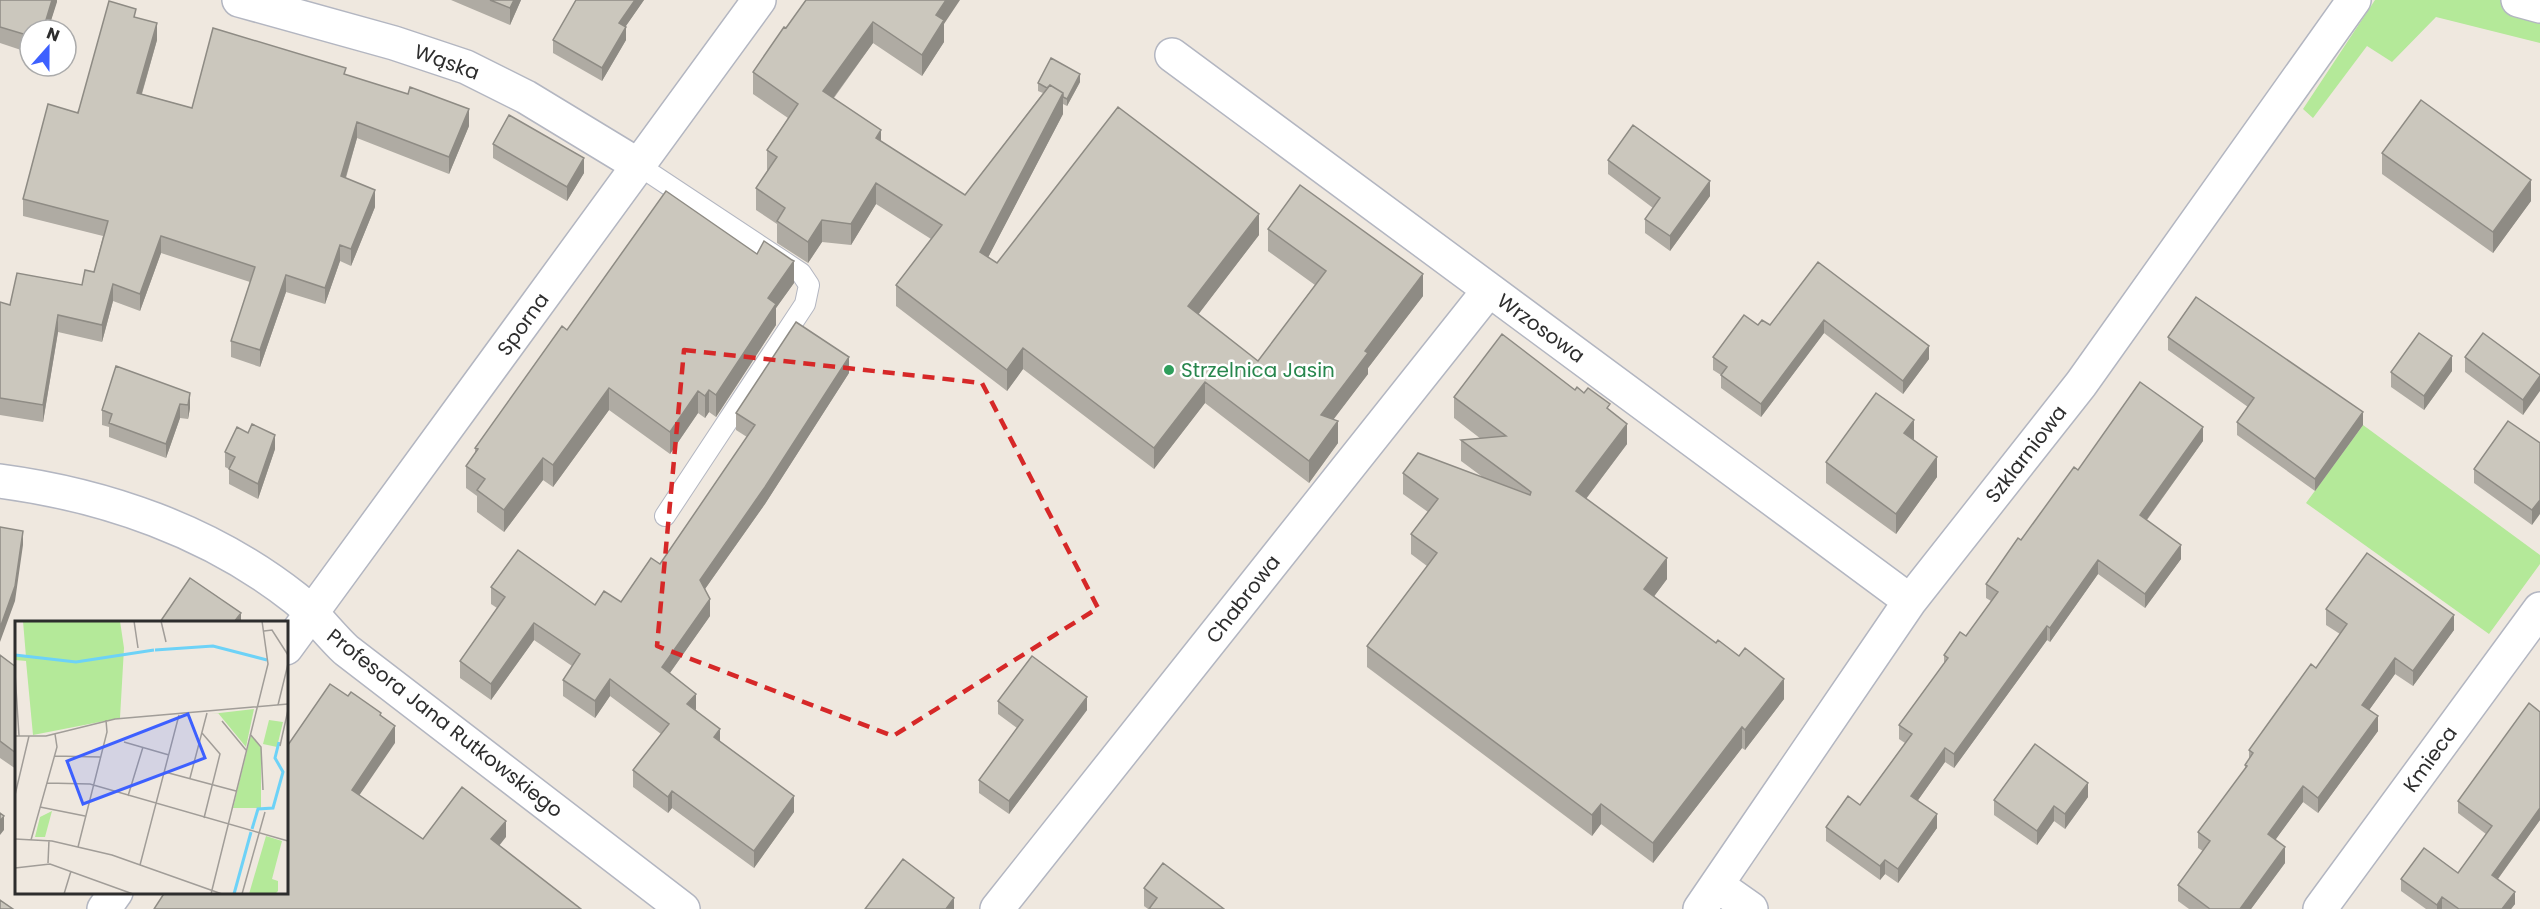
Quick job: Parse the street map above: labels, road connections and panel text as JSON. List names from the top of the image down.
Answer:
{
  "streets": {
    "street": [
      "Wąska",
      "Sporna",
      "Wrzosowa",
      "Szklarniowa",
      "Chabrowa",
      "Profesora Jana Rutkowskiego",
      "Kmieca"
    ]
  },
  "crossings": [
    ["Wąska", "Sporna"],
    ["Sporna", "Profesora Jana Rutkowskiego"],
    ["Wrzosowa", "Szklarniowa"],
    ["Wrzosowa", "Chabrowa"]
  ],
  "places": ["Strzelnica Jasin"],
  "north": "top"
}
